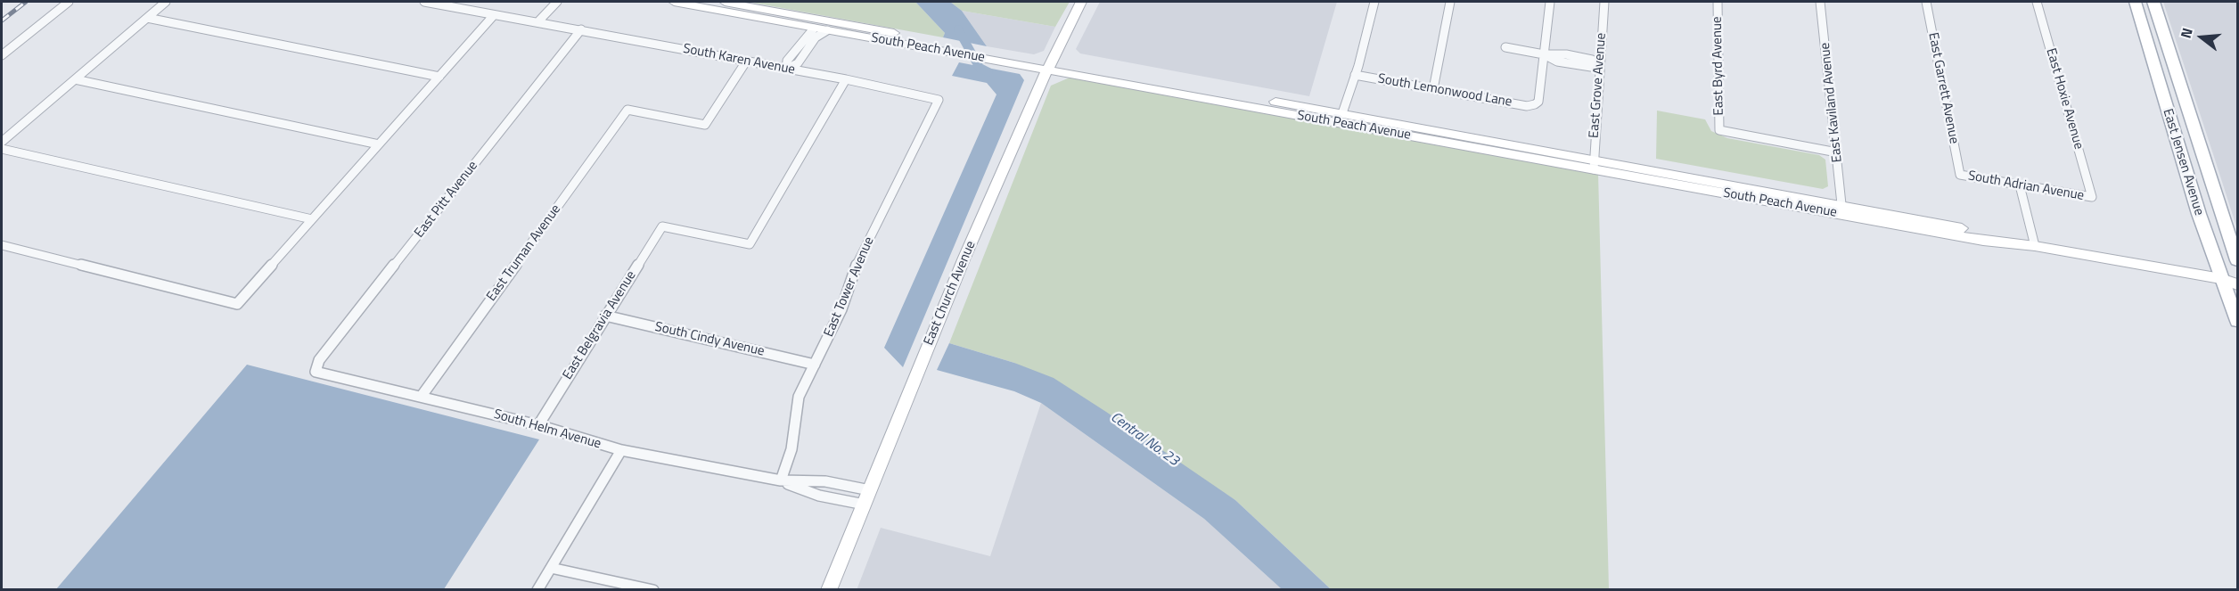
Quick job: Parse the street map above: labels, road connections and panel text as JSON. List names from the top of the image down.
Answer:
{
  "streets": {
    "main road": ["East Jensen Avenue"],
    "street": [
      "South Peach Avenue",
      "South Karen Avenue",
      "East Byrd Avenue",
      "East Grove Avenue",
      "East Garrett Avenue",
      "South Lemonwood Lane",
      "East Hoxie Avenue",
      "East Kaviland Avenue",
      "South Adrian Avenue",
      "East Pitt Avenue",
      "East Truman Avenue",
      "East Tower Avenue",
      "East Church Avenue",
      "East Belgravia Avenue",
      "South Cindy Avenue",
      "South Helm Avenue"
    ]
  },
  "crossings": [
    ["South Peach Avenue", "East Grove Avenue"],
    ["South Peach Avenue", "East Kaviland Avenue"],
    ["South Peach Avenue", "East Jensen Avenue"],
    ["South Peach Avenue", "East Church Avenue"],
    ["South Karen Avenue", "East Pitt Avenue"],
    ["South Karen Avenue", "East Truman Avenue"],
    ["South Karen Avenue", "East Tower Avenue"],
    ["South Karen Avenue", "East Belgravia Avenue"],
    ["East Byrd Avenue", "East Kaviland Avenue"],
    ["East Garrett Avenue", "South Adrian Avenue"],
    ["East Hoxie Avenue", "South Adrian Avenue"],
    ["East Pitt Avenue", "South Helm Avenue"],
    ["East Truman Avenue", "South Helm Avenue"],
    ["East Tower Avenue", "South Cindy Avenue"],
    ["East Tower Avenue", "South Helm Avenue"],
    ["East Church Avenue", "South Helm Avenue"],
    ["East Belgravia Avenue", "South Cindy Avenue"],
    ["East Belgravia Avenue", "South Helm Avenue"]
  ],
  "water": ["Central No. 23"],
  "north": "left"
}
